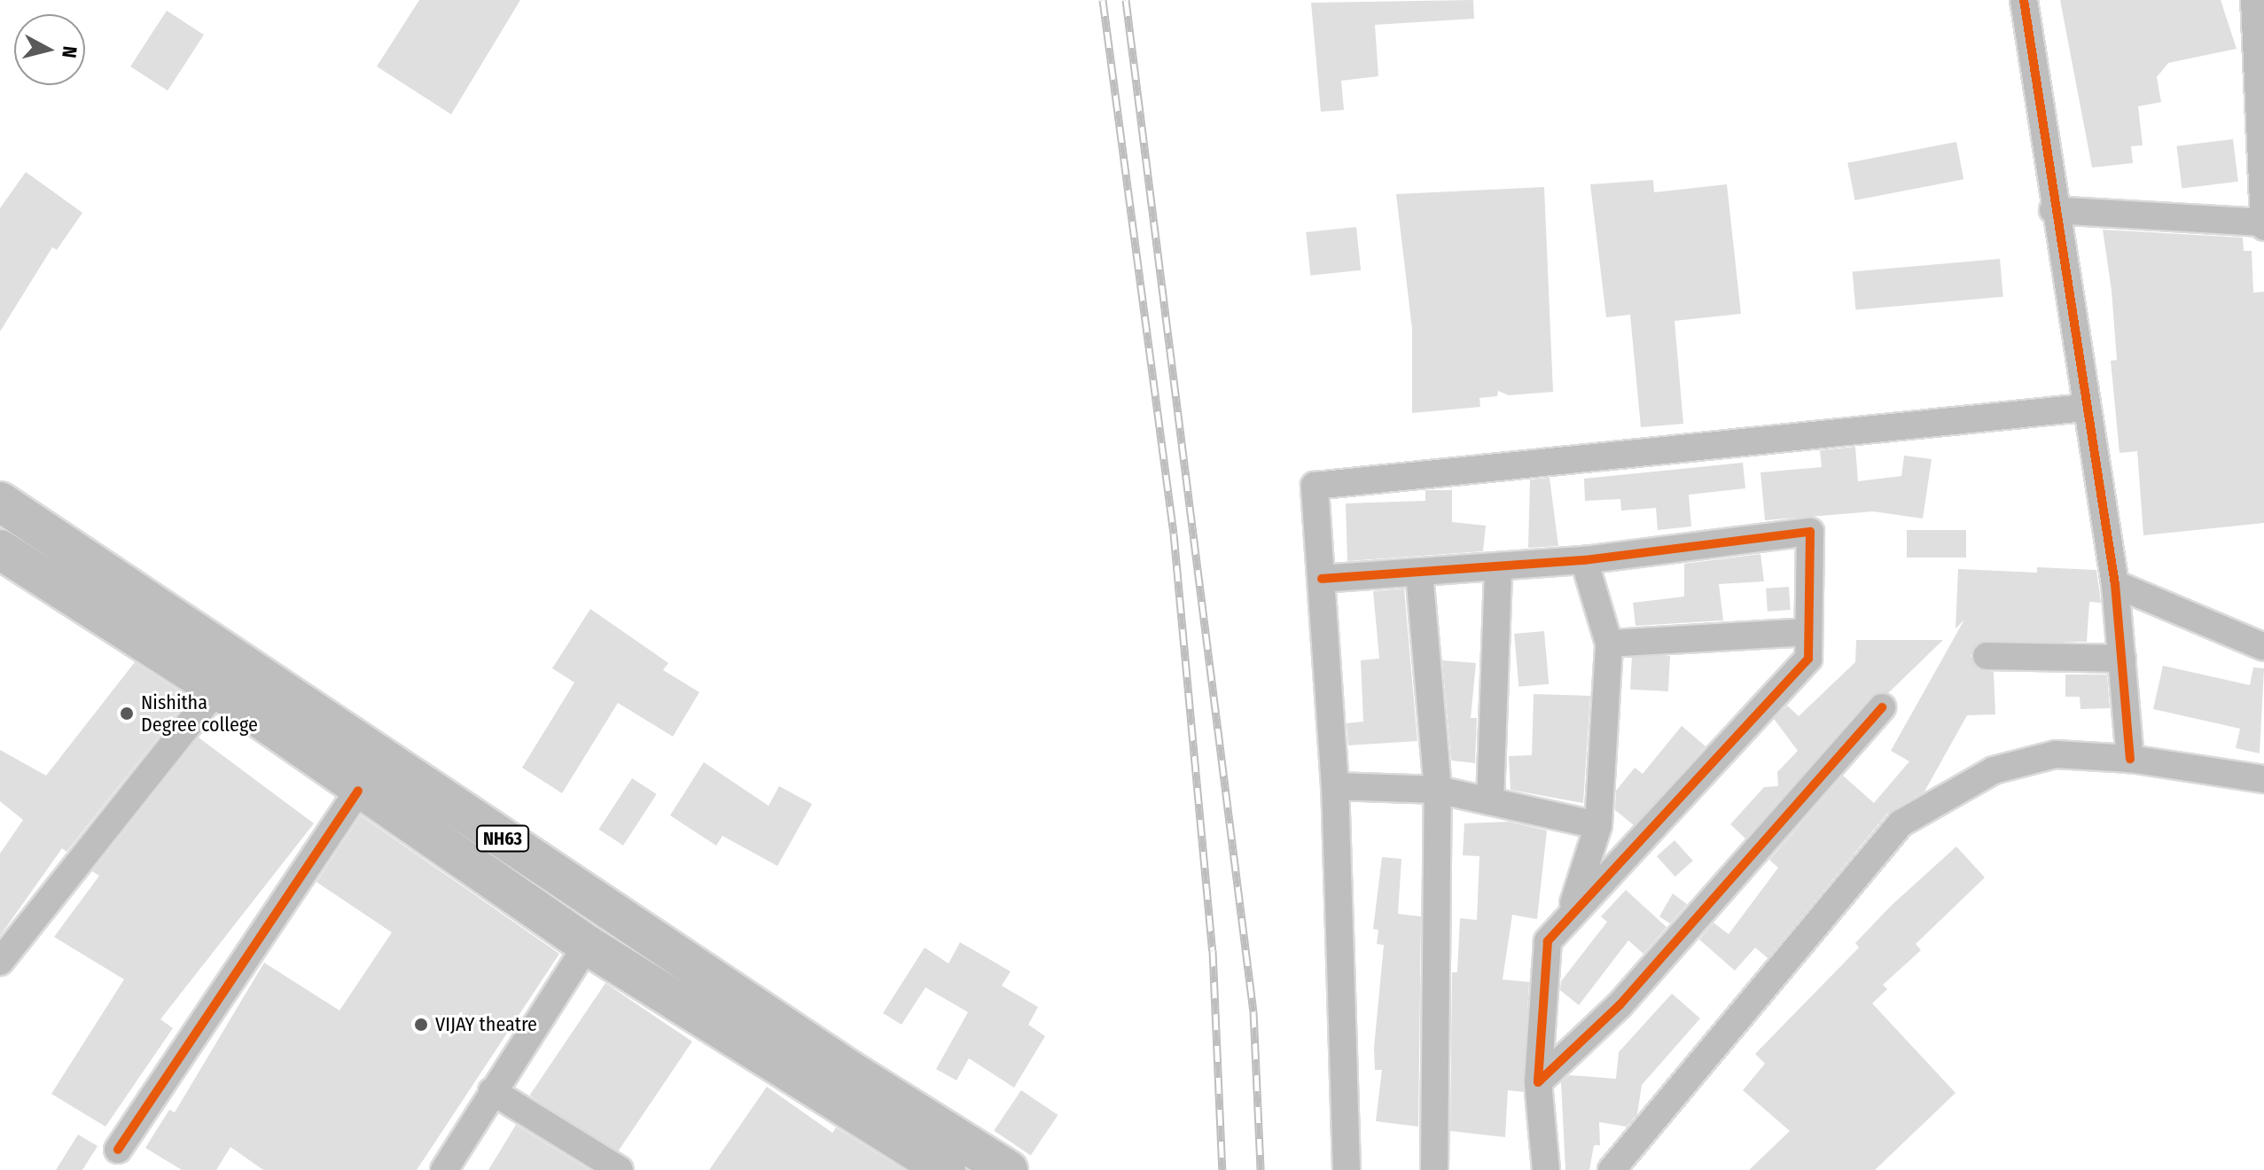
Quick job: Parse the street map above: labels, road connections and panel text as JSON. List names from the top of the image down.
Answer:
{
  "streets": {
    "highway": ["NH63"]
  },
  "places": ["Nishitha Degree college", "VIJAY theatre"],
  "north": "right"
}
